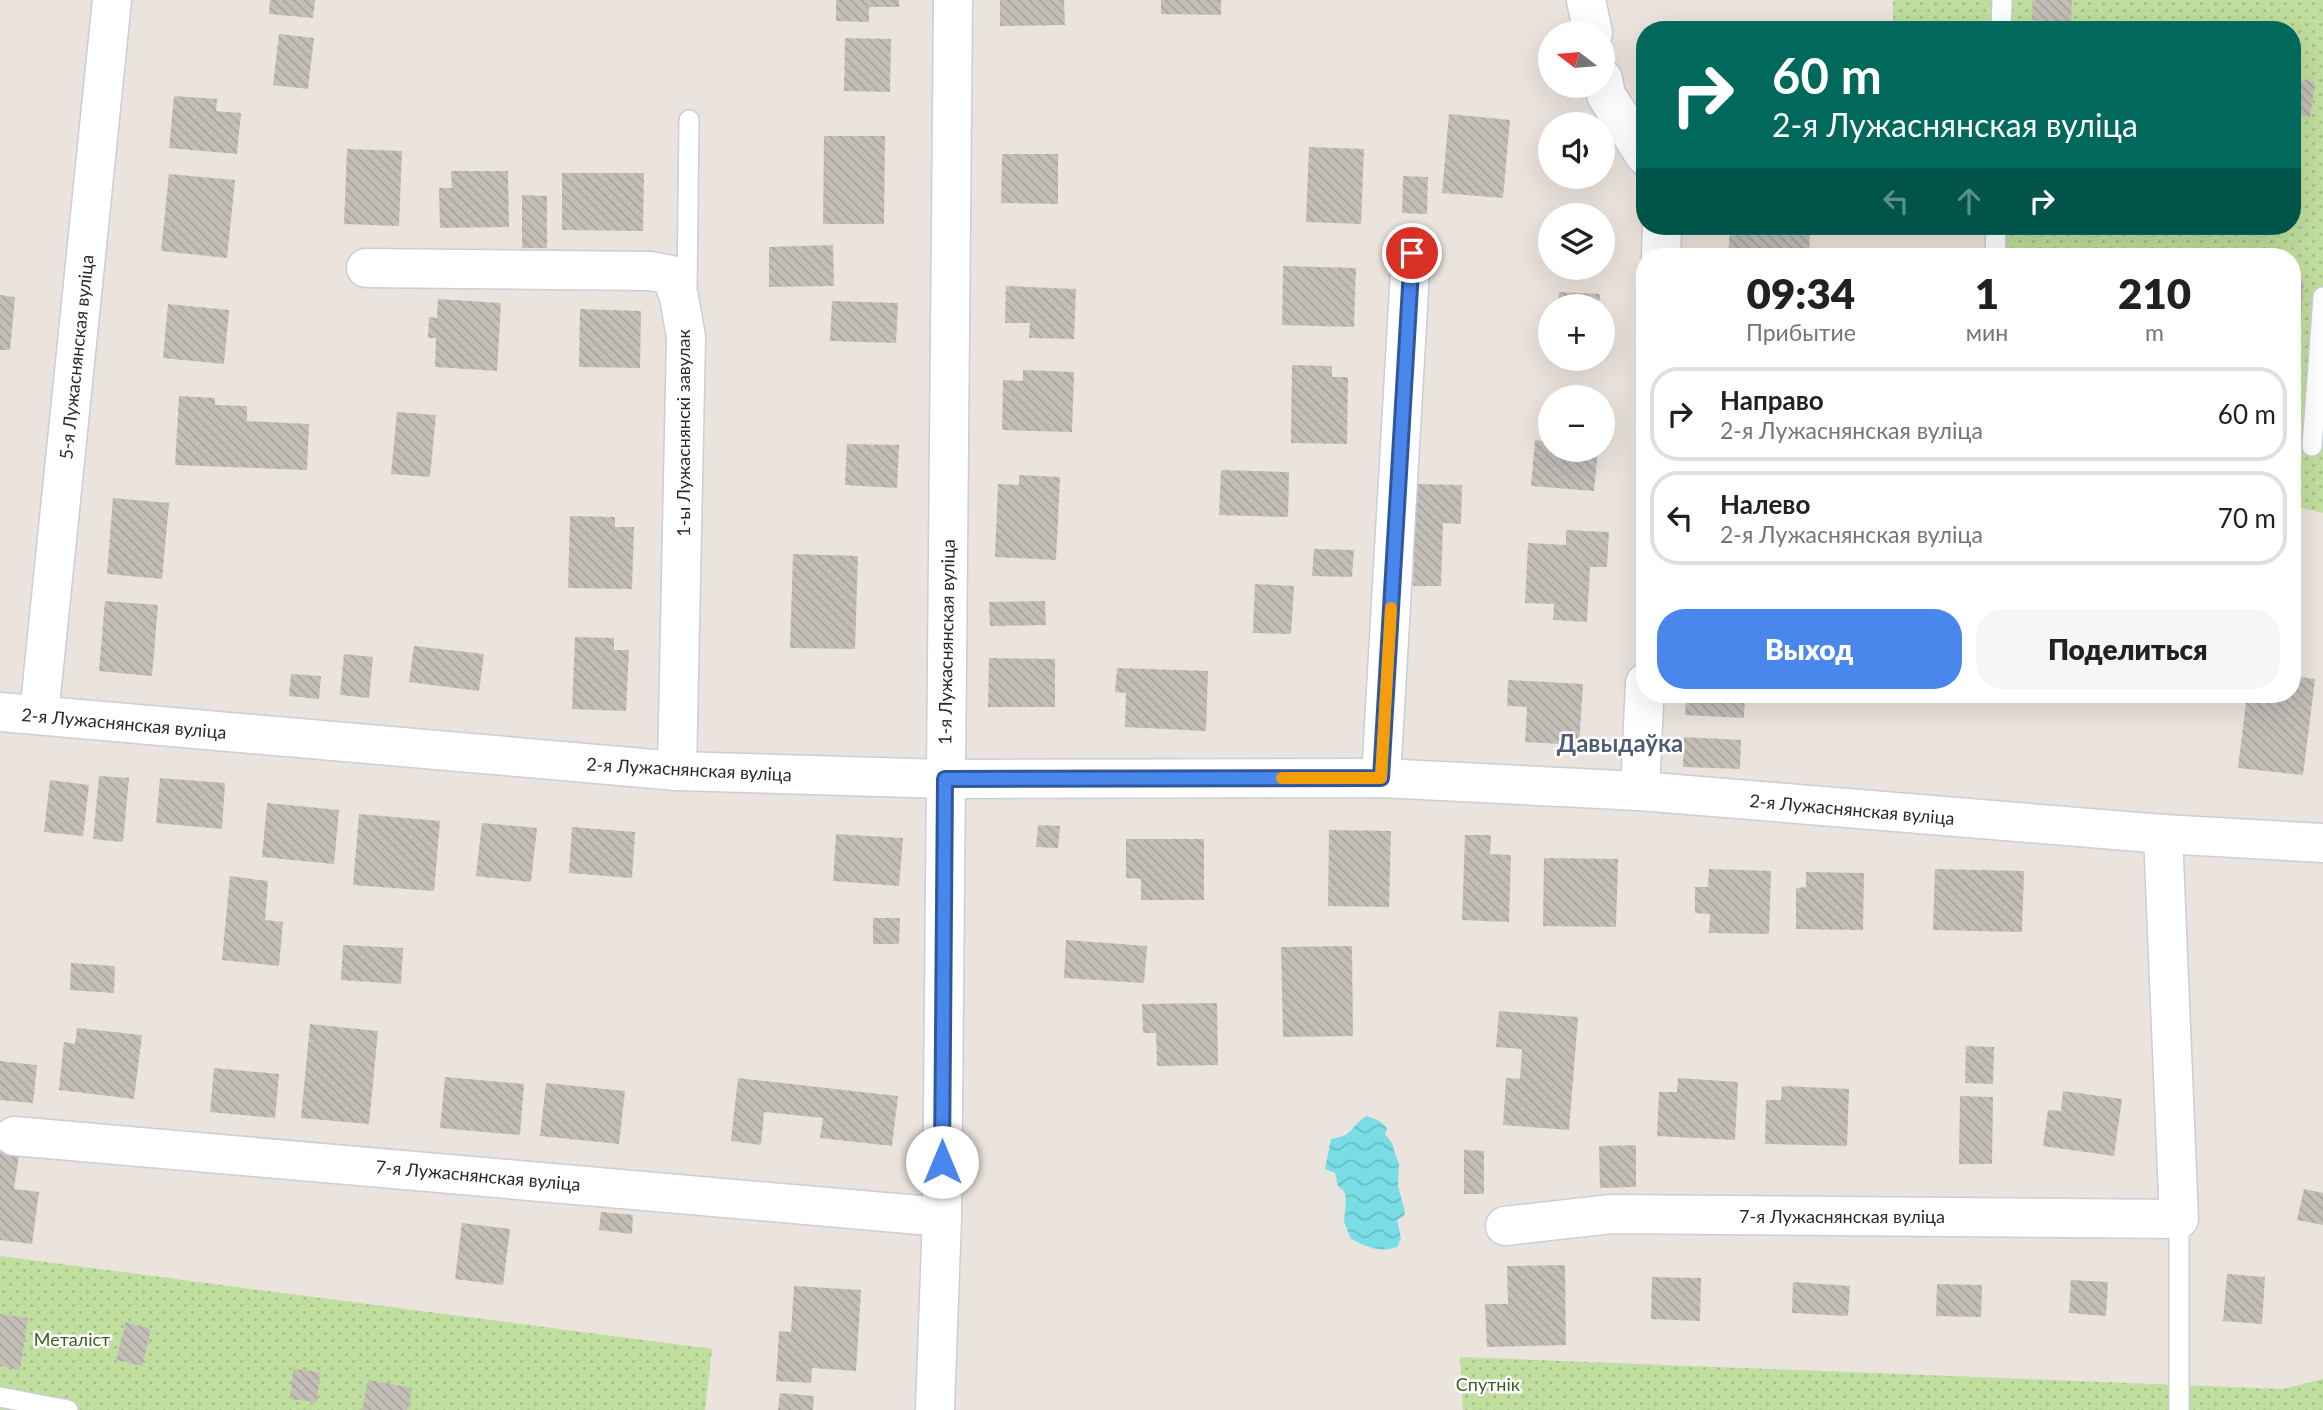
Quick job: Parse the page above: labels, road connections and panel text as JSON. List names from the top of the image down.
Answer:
{
  "streets": {
    "street": [
      "5-я Лужаснянская вуліца",
      "1-ы Лужаснянскі завулак",
      "1-я Лужаснянская вуліца",
      "2-я Лужаснянская вуліца",
      "7-я Лужаснянская вуліца"
    ]
  },
  "crossings": [
    ["5-я Лужаснянская вуліца", "2-я Лужаснянская вуліца"],
    ["1-ы Лужаснянскі завулак", "2-я Лужаснянская вуліца"],
    ["1-я Лужаснянская вуліца", "2-я Лужаснянская вуліца"],
    ["1-я Лужаснянская вуліца", "7-я Лужаснянская вуліца"]
  ],
  "districts": ["Давыдаўка"],
  "parks": ["Металіст", "Спутнік"],
  "north": "left",
  "page": {
    "map_buttons": ["+", "−"],
    "turn": ["60 m", "2-я Лужаснянская вуліца"],
    "eta": [
      "09:34",
      "Прибытие",
      "1",
      "мин",
      "210",
      "m"
    ],
    "list": [
      {
        "name": "Направо",
        "note": "2-я Лужаснянская вуліца",
        "value": "60 m"
      },
      {
        "name": "Налево",
        "note": "2-я Лужаснянская вуліца",
        "value": "70 m"
      }
    ],
    "buttons": ["Выход", "Поделиться"]
  }
}
